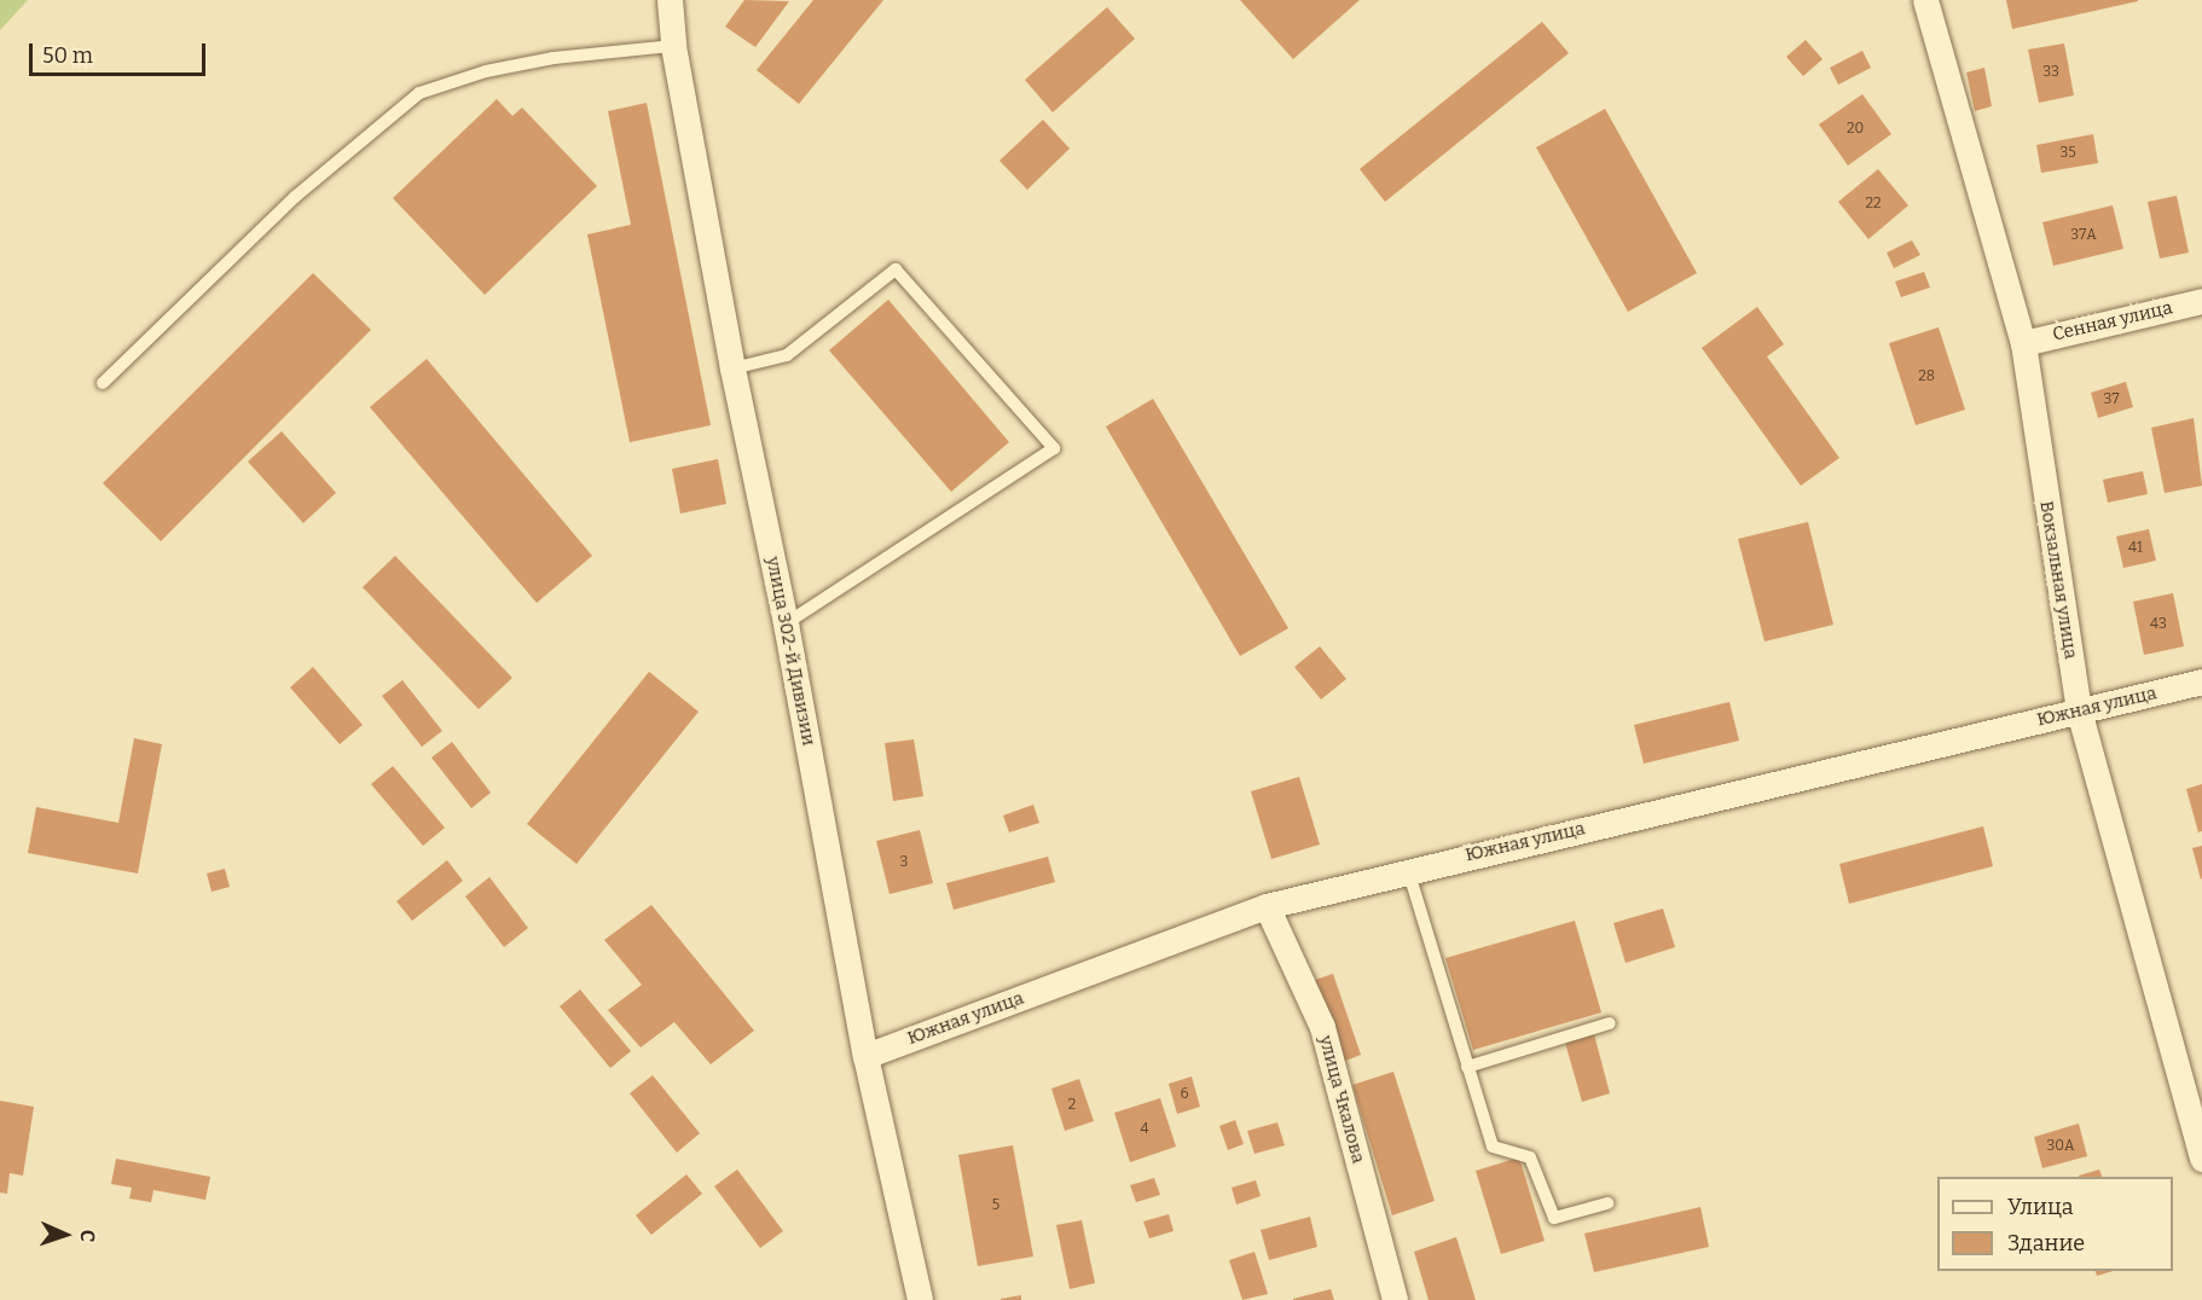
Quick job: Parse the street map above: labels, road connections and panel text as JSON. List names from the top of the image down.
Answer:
{
  "streets": {
    "street": [
      "Сенная улица",
      "Вокзальная улица",
      "улица 302-й Дивизии",
      "Южная улица",
      "улица Чкалова"
    ]
  },
  "crossings": [
    ["Сенная улица", "Вокзальная улица"],
    ["Вокзальная улица", "Южная улица"],
    ["улица 302-й Дивизии", "Южная улица"],
    ["Южная улица", "улица Чкалова"]
  ],
  "house_numbers": [
    "33",
    "20",
    "35",
    "22",
    "37А",
    "28",
    "37",
    "41",
    "43",
    "3",
    "6",
    "2",
    "4",
    "30А",
    "5"
  ],
  "legend": ["Улица", "Здание"],
  "scale_bar": "50 m",
  "north": "right"
}
